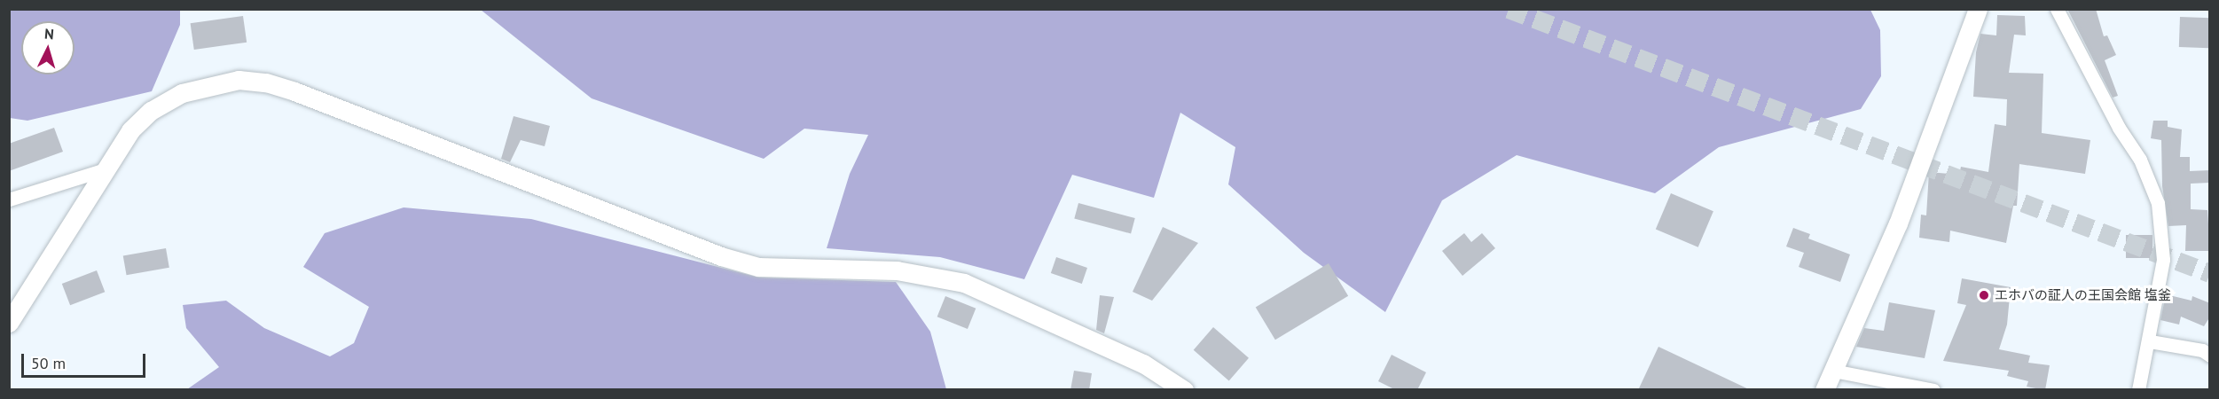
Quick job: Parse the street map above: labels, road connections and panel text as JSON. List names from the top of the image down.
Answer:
{
  "places": ["エホバの証人の王国会館 塩釜"],
  "scale_bar": "50 m",
  "north": "top"
}
